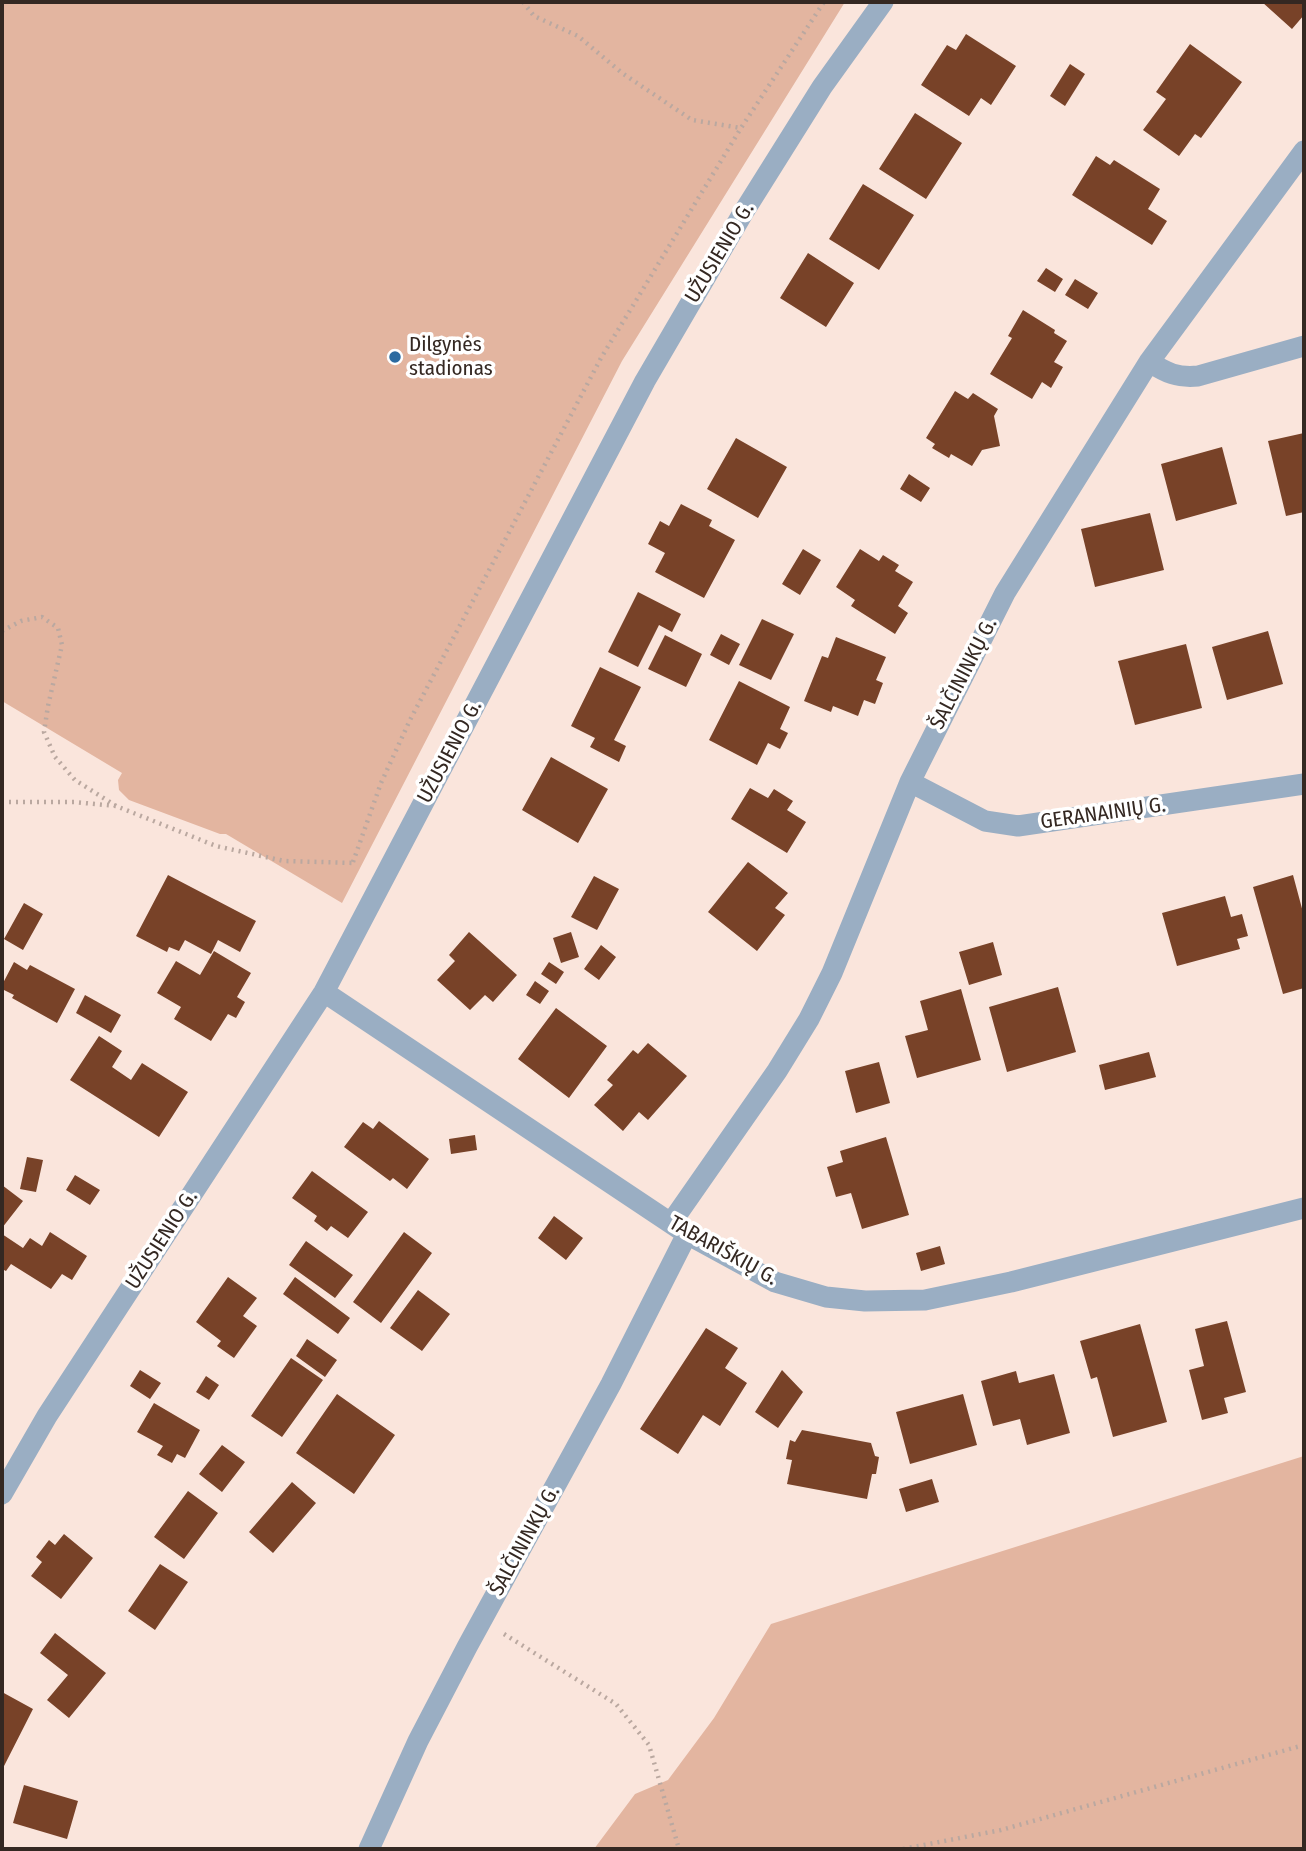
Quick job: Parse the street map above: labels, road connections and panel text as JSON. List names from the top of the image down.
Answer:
{
  "streets": {
    "street": [
      "UŽUSIENIO G.",
      "ŠALČININKŲ G.",
      "GERANAINIŲ G.",
      "TABARIŠKIŲ G."
    ]
  },
  "crossings": [
    ["UŽUSIENIO G.", "TABARIŠKIŲ G."],
    ["ŠALČININKŲ G.", "GERANAINIŲ G."],
    ["ŠALČININKŲ G.", "TABARIŠKIŲ G."]
  ],
  "places": ["Dilgynės stadionas"]
}
